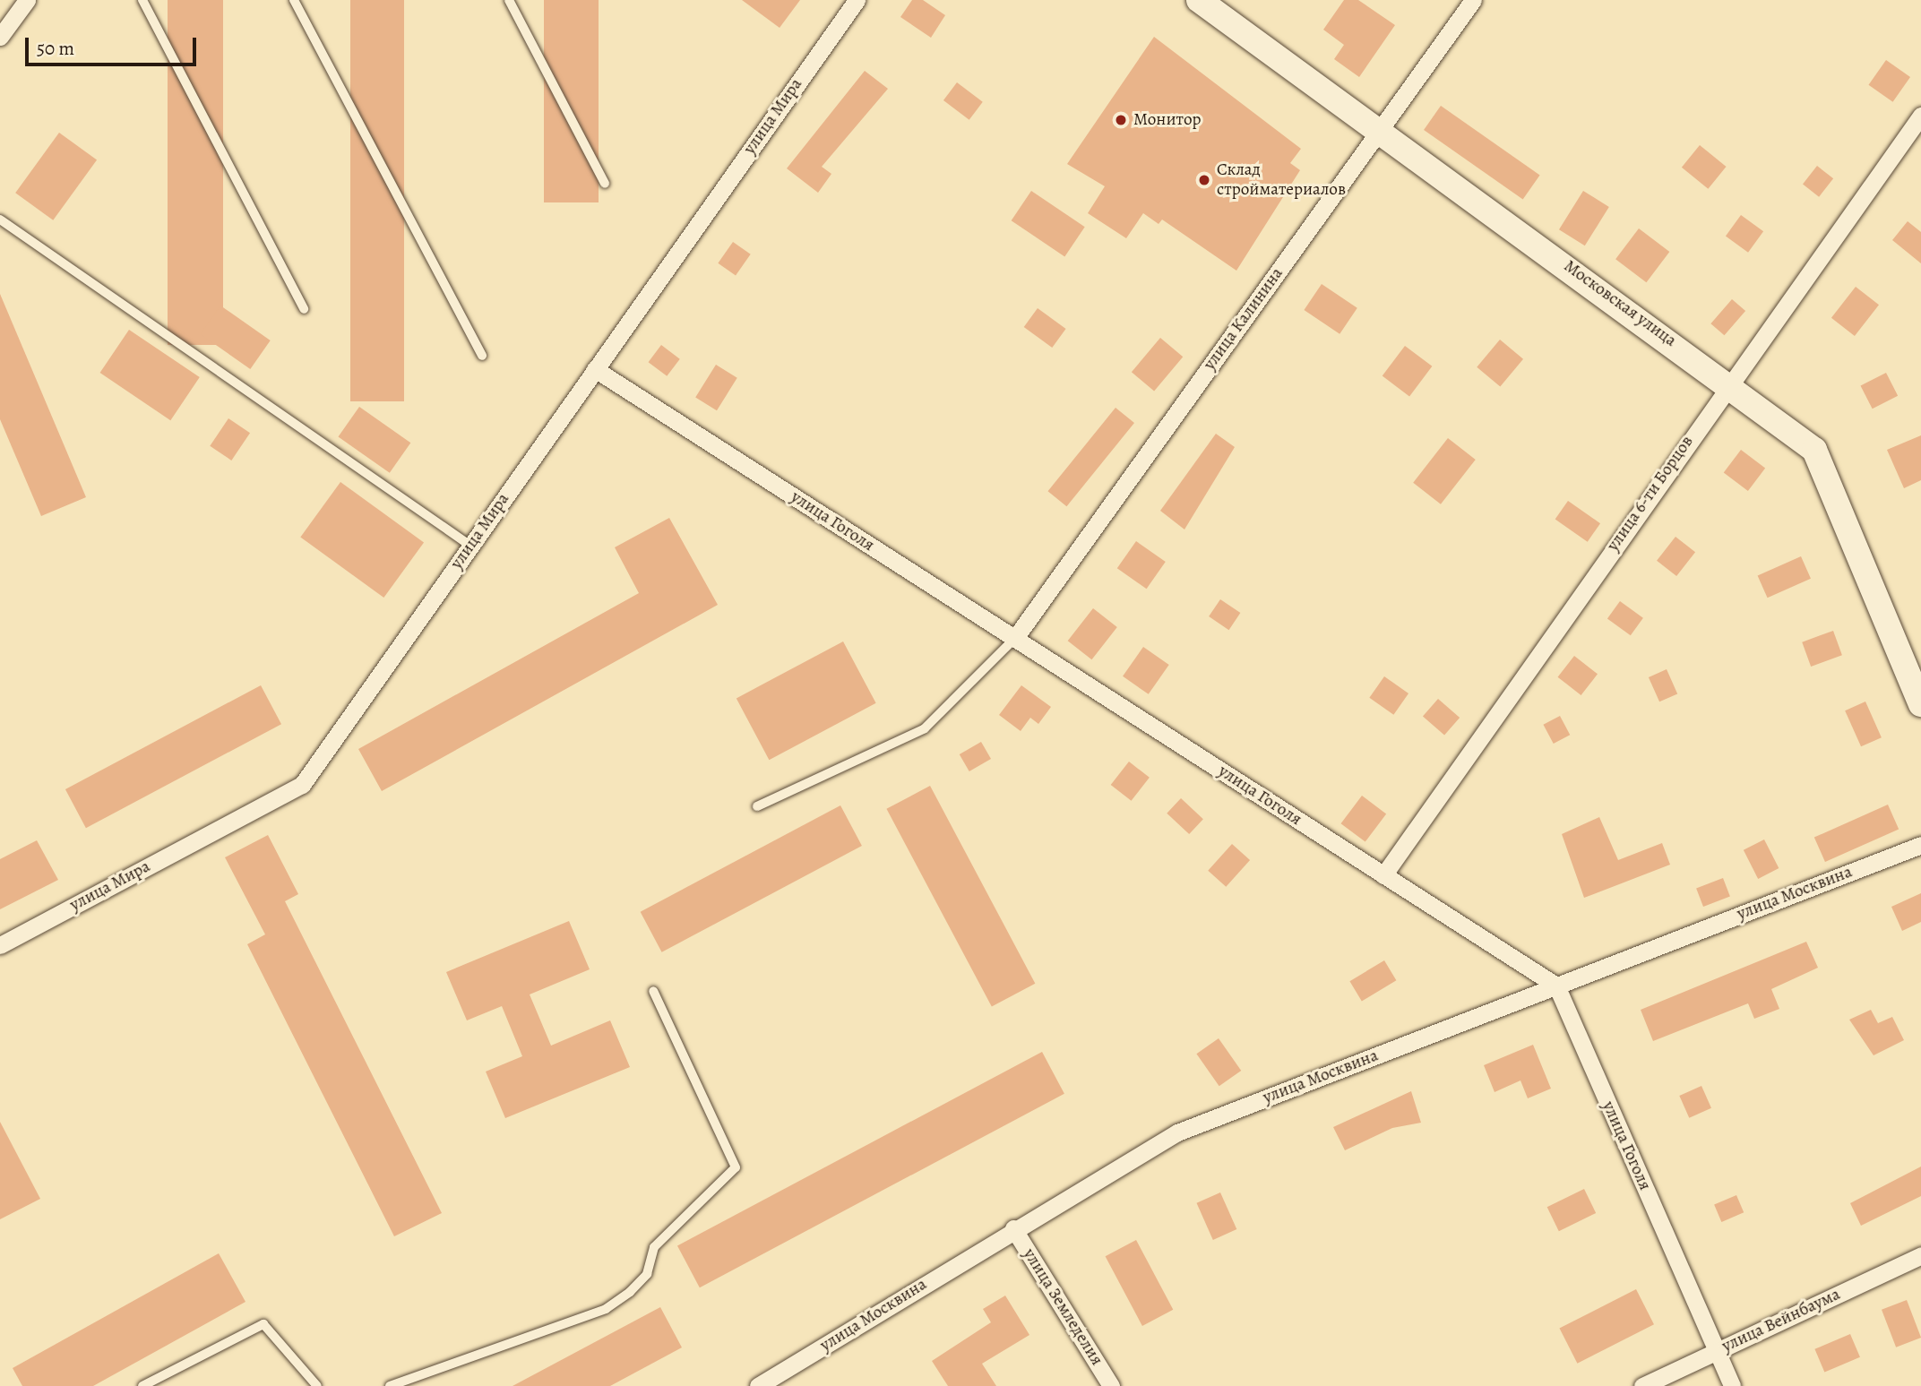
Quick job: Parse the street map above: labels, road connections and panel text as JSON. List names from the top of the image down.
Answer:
{
  "streets": {
    "street": [
      "улица Мира",
      "Московская улица",
      "улица Калинина",
      "улица 6-ти Борцов",
      "улица Гоголя",
      "улица Москвина",
      "улица Земледелия",
      "улица Вейнбаума"
    ]
  },
  "crossings": [
    ["улица Мира", "улица Гоголя"],
    ["Московская улица", "улица Калинина"],
    ["Московская улица", "улица 6-ти Борцов"],
    ["улица Калинина", "улица Гоголя"],
    ["улица 6-ти Борцов", "улица Гоголя"],
    ["улица Гоголя", "улица Москвина"],
    ["улица Гоголя", "улица Вейнбаума"],
    ["улица Москвина", "улица Земледелия"]
  ],
  "places": ["Монитор", "Склад стройматериалов"],
  "scale_bar": "50 m"
}
